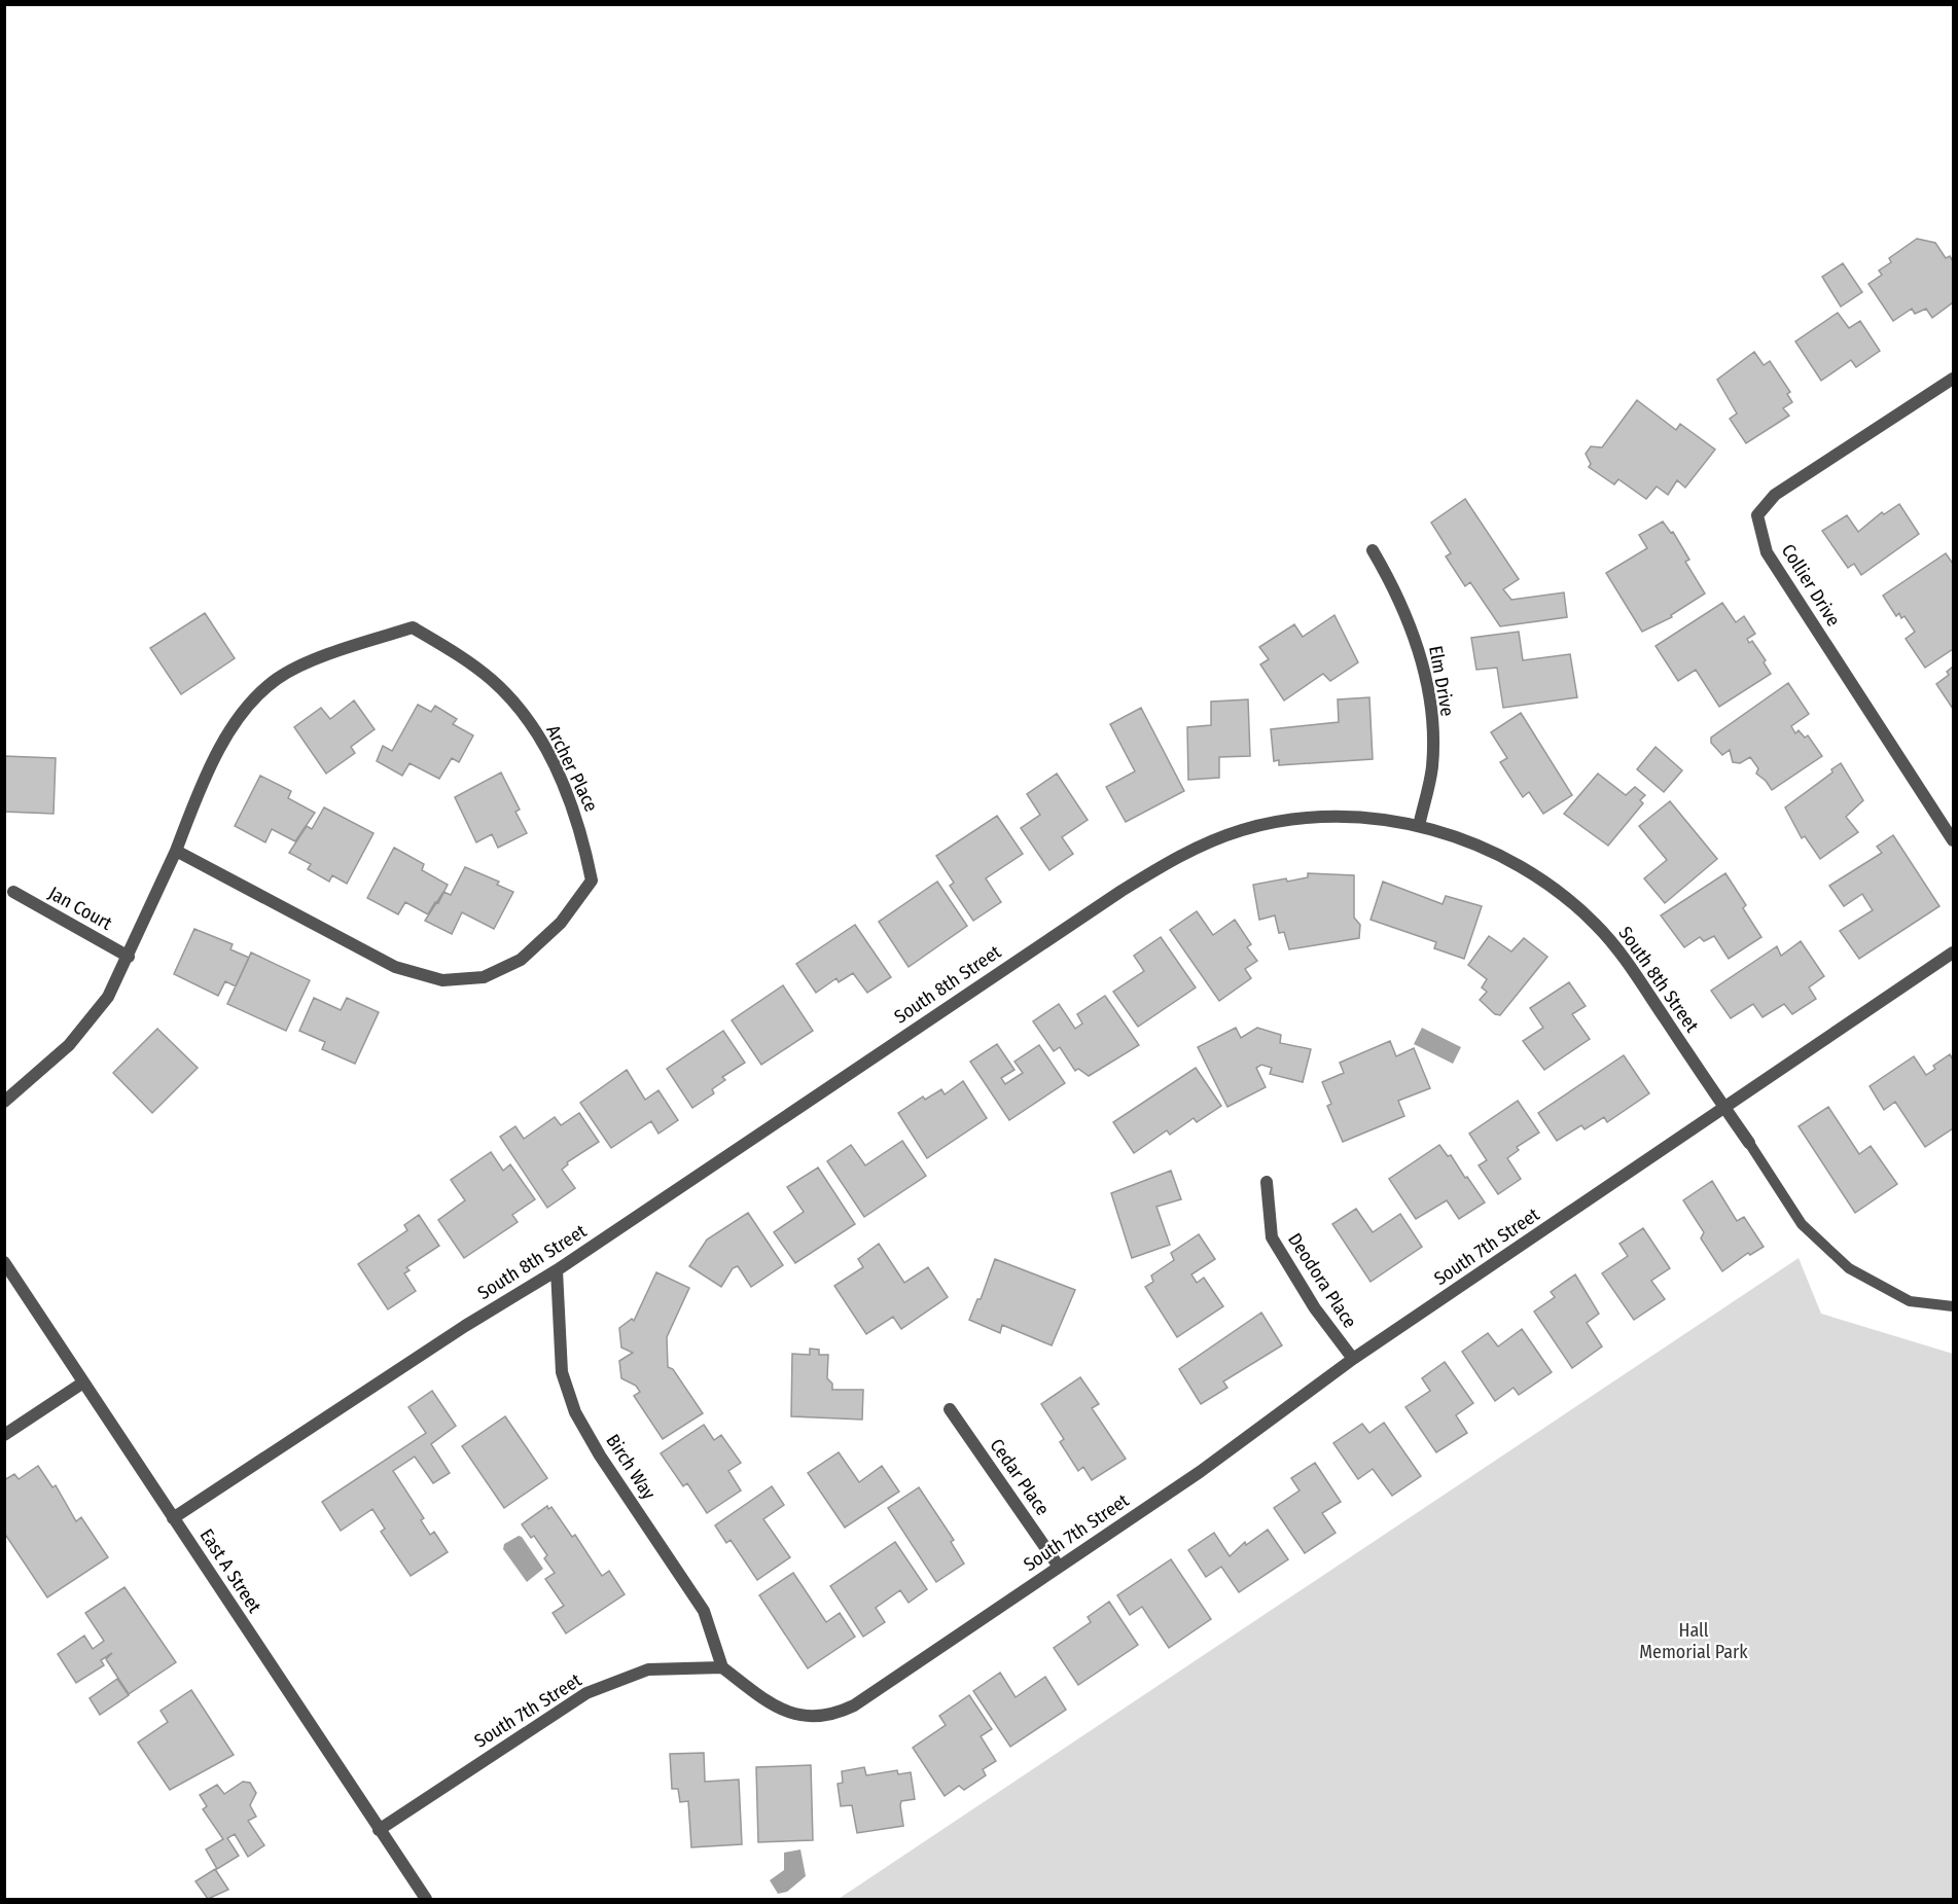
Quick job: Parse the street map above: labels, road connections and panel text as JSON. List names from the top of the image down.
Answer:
{
  "streets": {
    "street": [
      "Collier Drive",
      "Elm Drive",
      "Archer Place",
      "Jan Court",
      "South 8th Street",
      "South 7th Street",
      "Deodora Place",
      "Birch Way",
      "Cedar Place",
      "East A Street"
    ]
  },
  "crossings": [
    ["Elm Drive", "South 8th Street"],
    ["Archer Place", "Jan Court"],
    ["South 8th Street", "South 7th Street"],
    ["South 8th Street", "Birch Way"],
    ["South 8th Street", "East A Street"],
    ["South 7th Street", "Deodora Place"],
    ["South 7th Street", "Birch Way"],
    ["South 7th Street", "Cedar Place"],
    ["South 7th Street", "East A Street"]
  ],
  "parks": ["Hall Memorial Park"]
}
